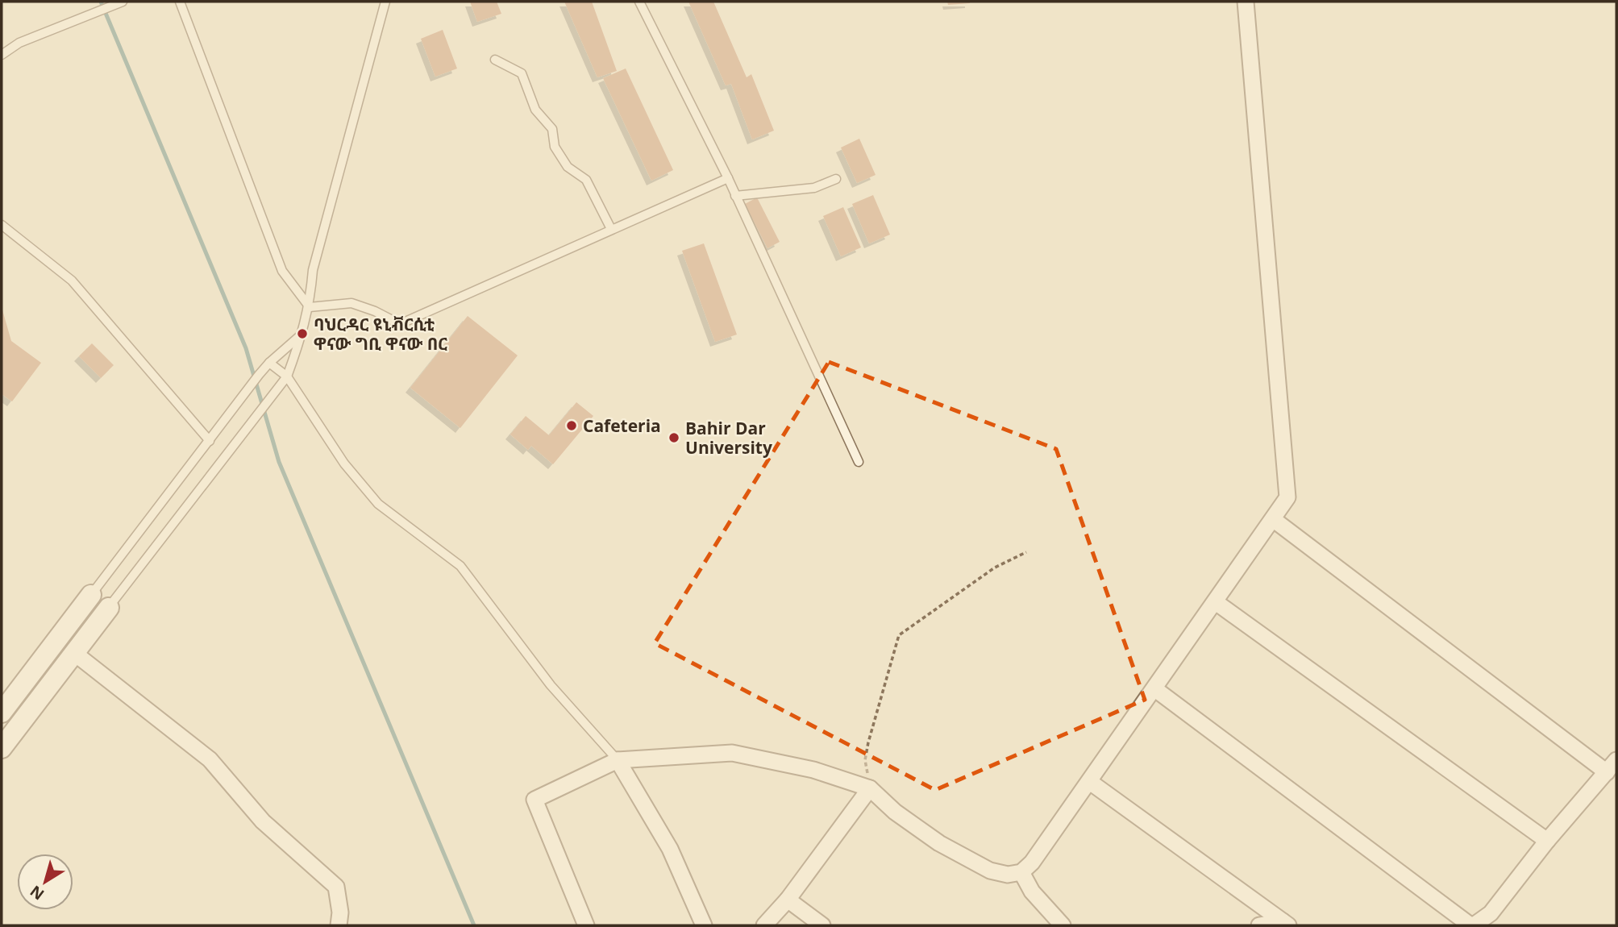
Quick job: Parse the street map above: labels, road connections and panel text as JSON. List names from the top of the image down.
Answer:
{
  "places": ["ባህርዳር ዩኒቭርሲቲ ዋናው ግቢ ዋናው በር", "Cafeteria", "Bahir Dar University"],
  "north": "bottom left"
}
